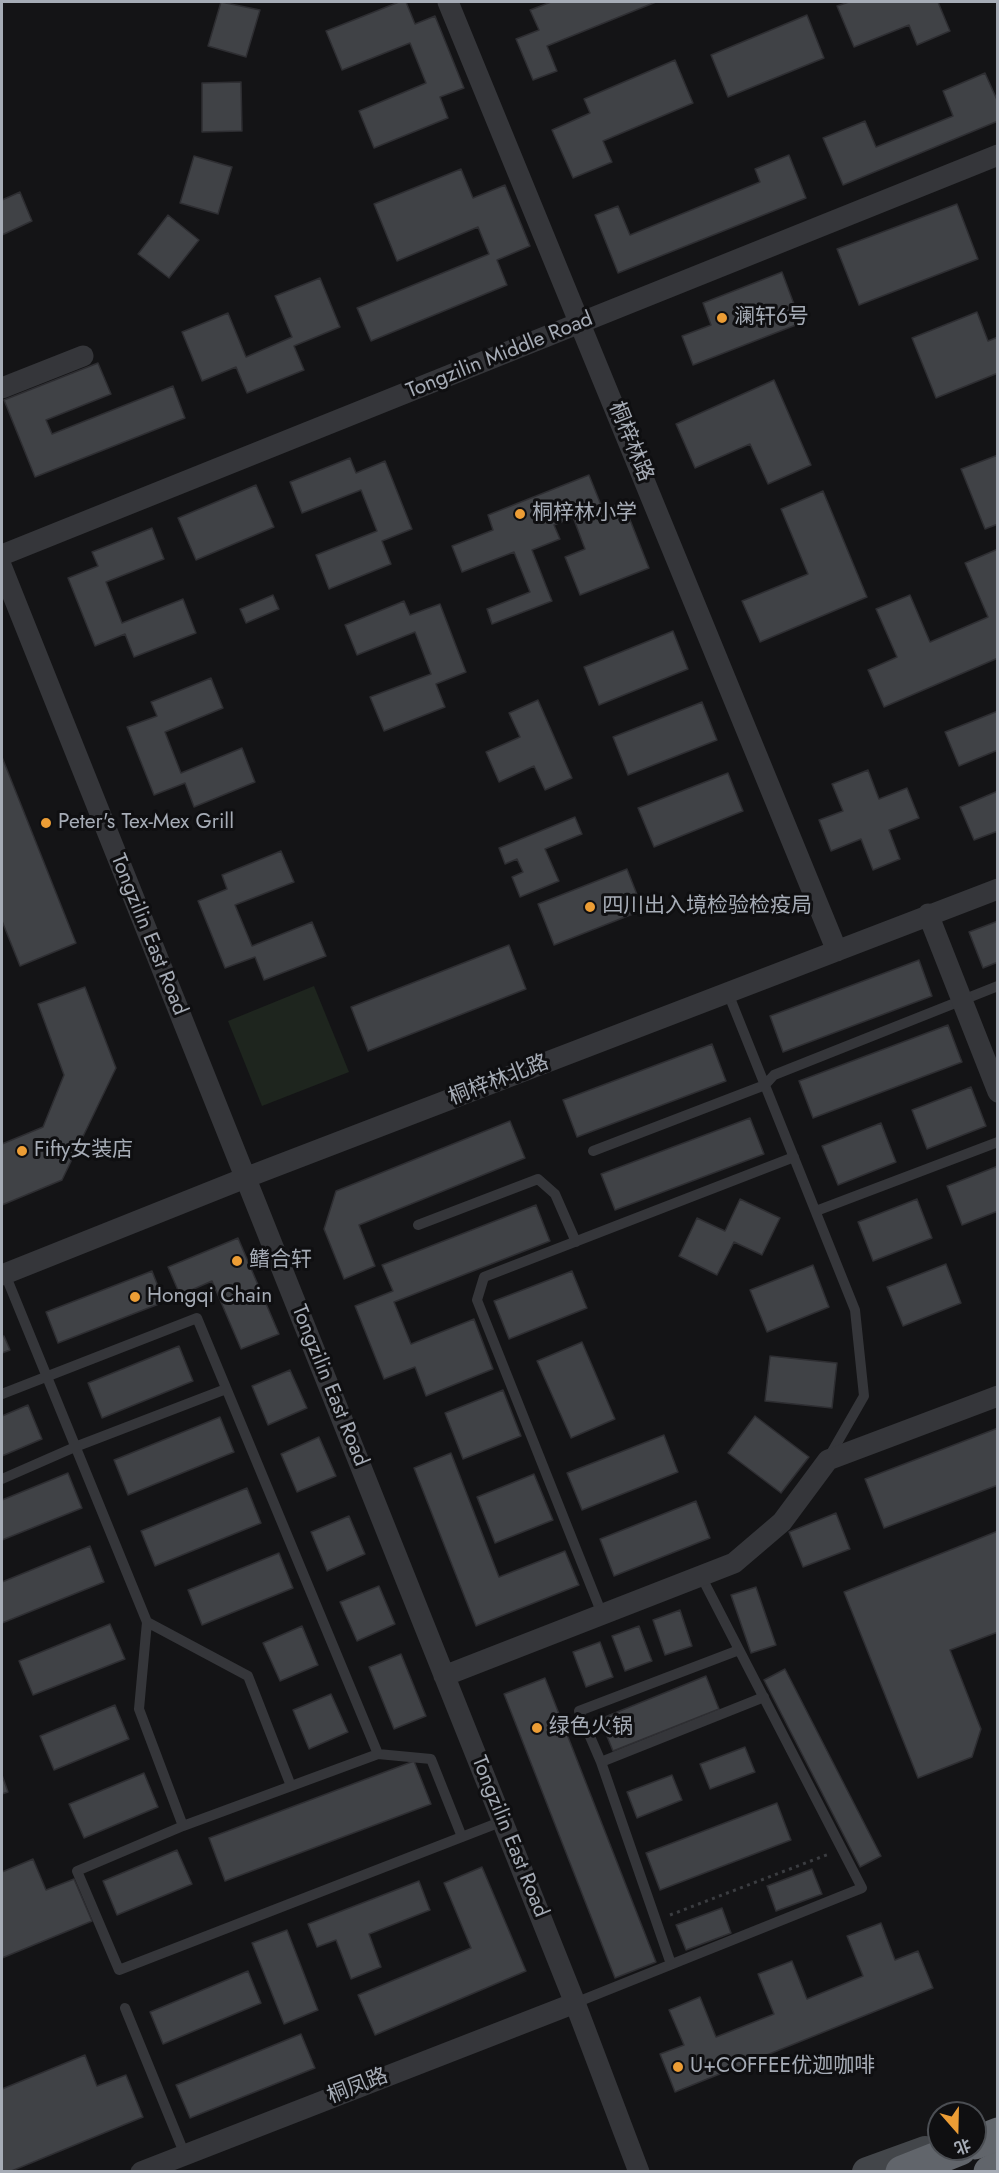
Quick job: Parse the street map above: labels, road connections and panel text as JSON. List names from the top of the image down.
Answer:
{
  "streets": {
    "street": [
      "Tongzilin Middle Road",
      "桐梓林路",
      "Tongzilin East Road",
      "桐梓林北路",
      "桐凤路"
    ]
  },
  "crossings": [
    ["Tongzilin Middle Road", "桐梓林路"],
    ["桐梓林路", "桐梓林北路"],
    ["Tongzilin East Road", "桐梓林北路"],
    ["Tongzilin East Road", "桐凤路"]
  ],
  "places": [
    "澜轩6号",
    "桐梓林小学",
    "Peter's Tex-Mex Grill",
    "四川出入境检验检疫局",
    "Fifty女装店",
    "鳍合轩",
    "Hongqi Chain",
    "绿色火锅",
    "U+COFFEE优迦咖啡"
  ],
  "north": "bottom"
}
